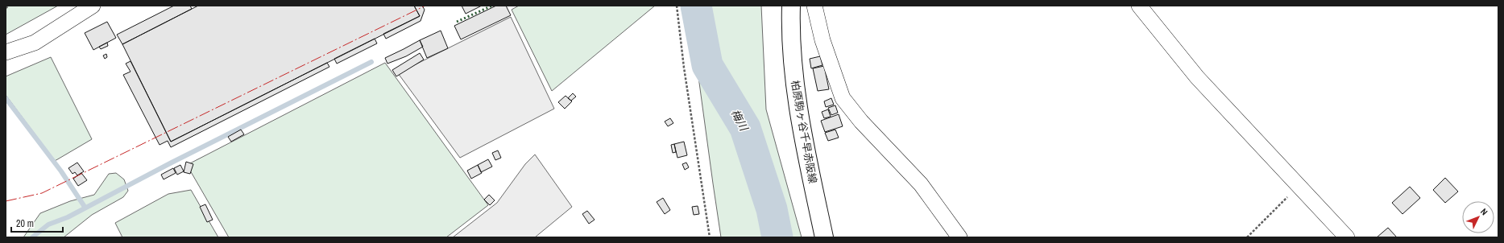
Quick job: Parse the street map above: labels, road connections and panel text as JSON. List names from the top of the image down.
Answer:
{
  "streets": {
    "main road": ["柏原駒ヶ谷千早赤阪線"]
  },
  "water": ["梅川"],
  "scale_bar": "20 m",
  "north": "top right"
}
